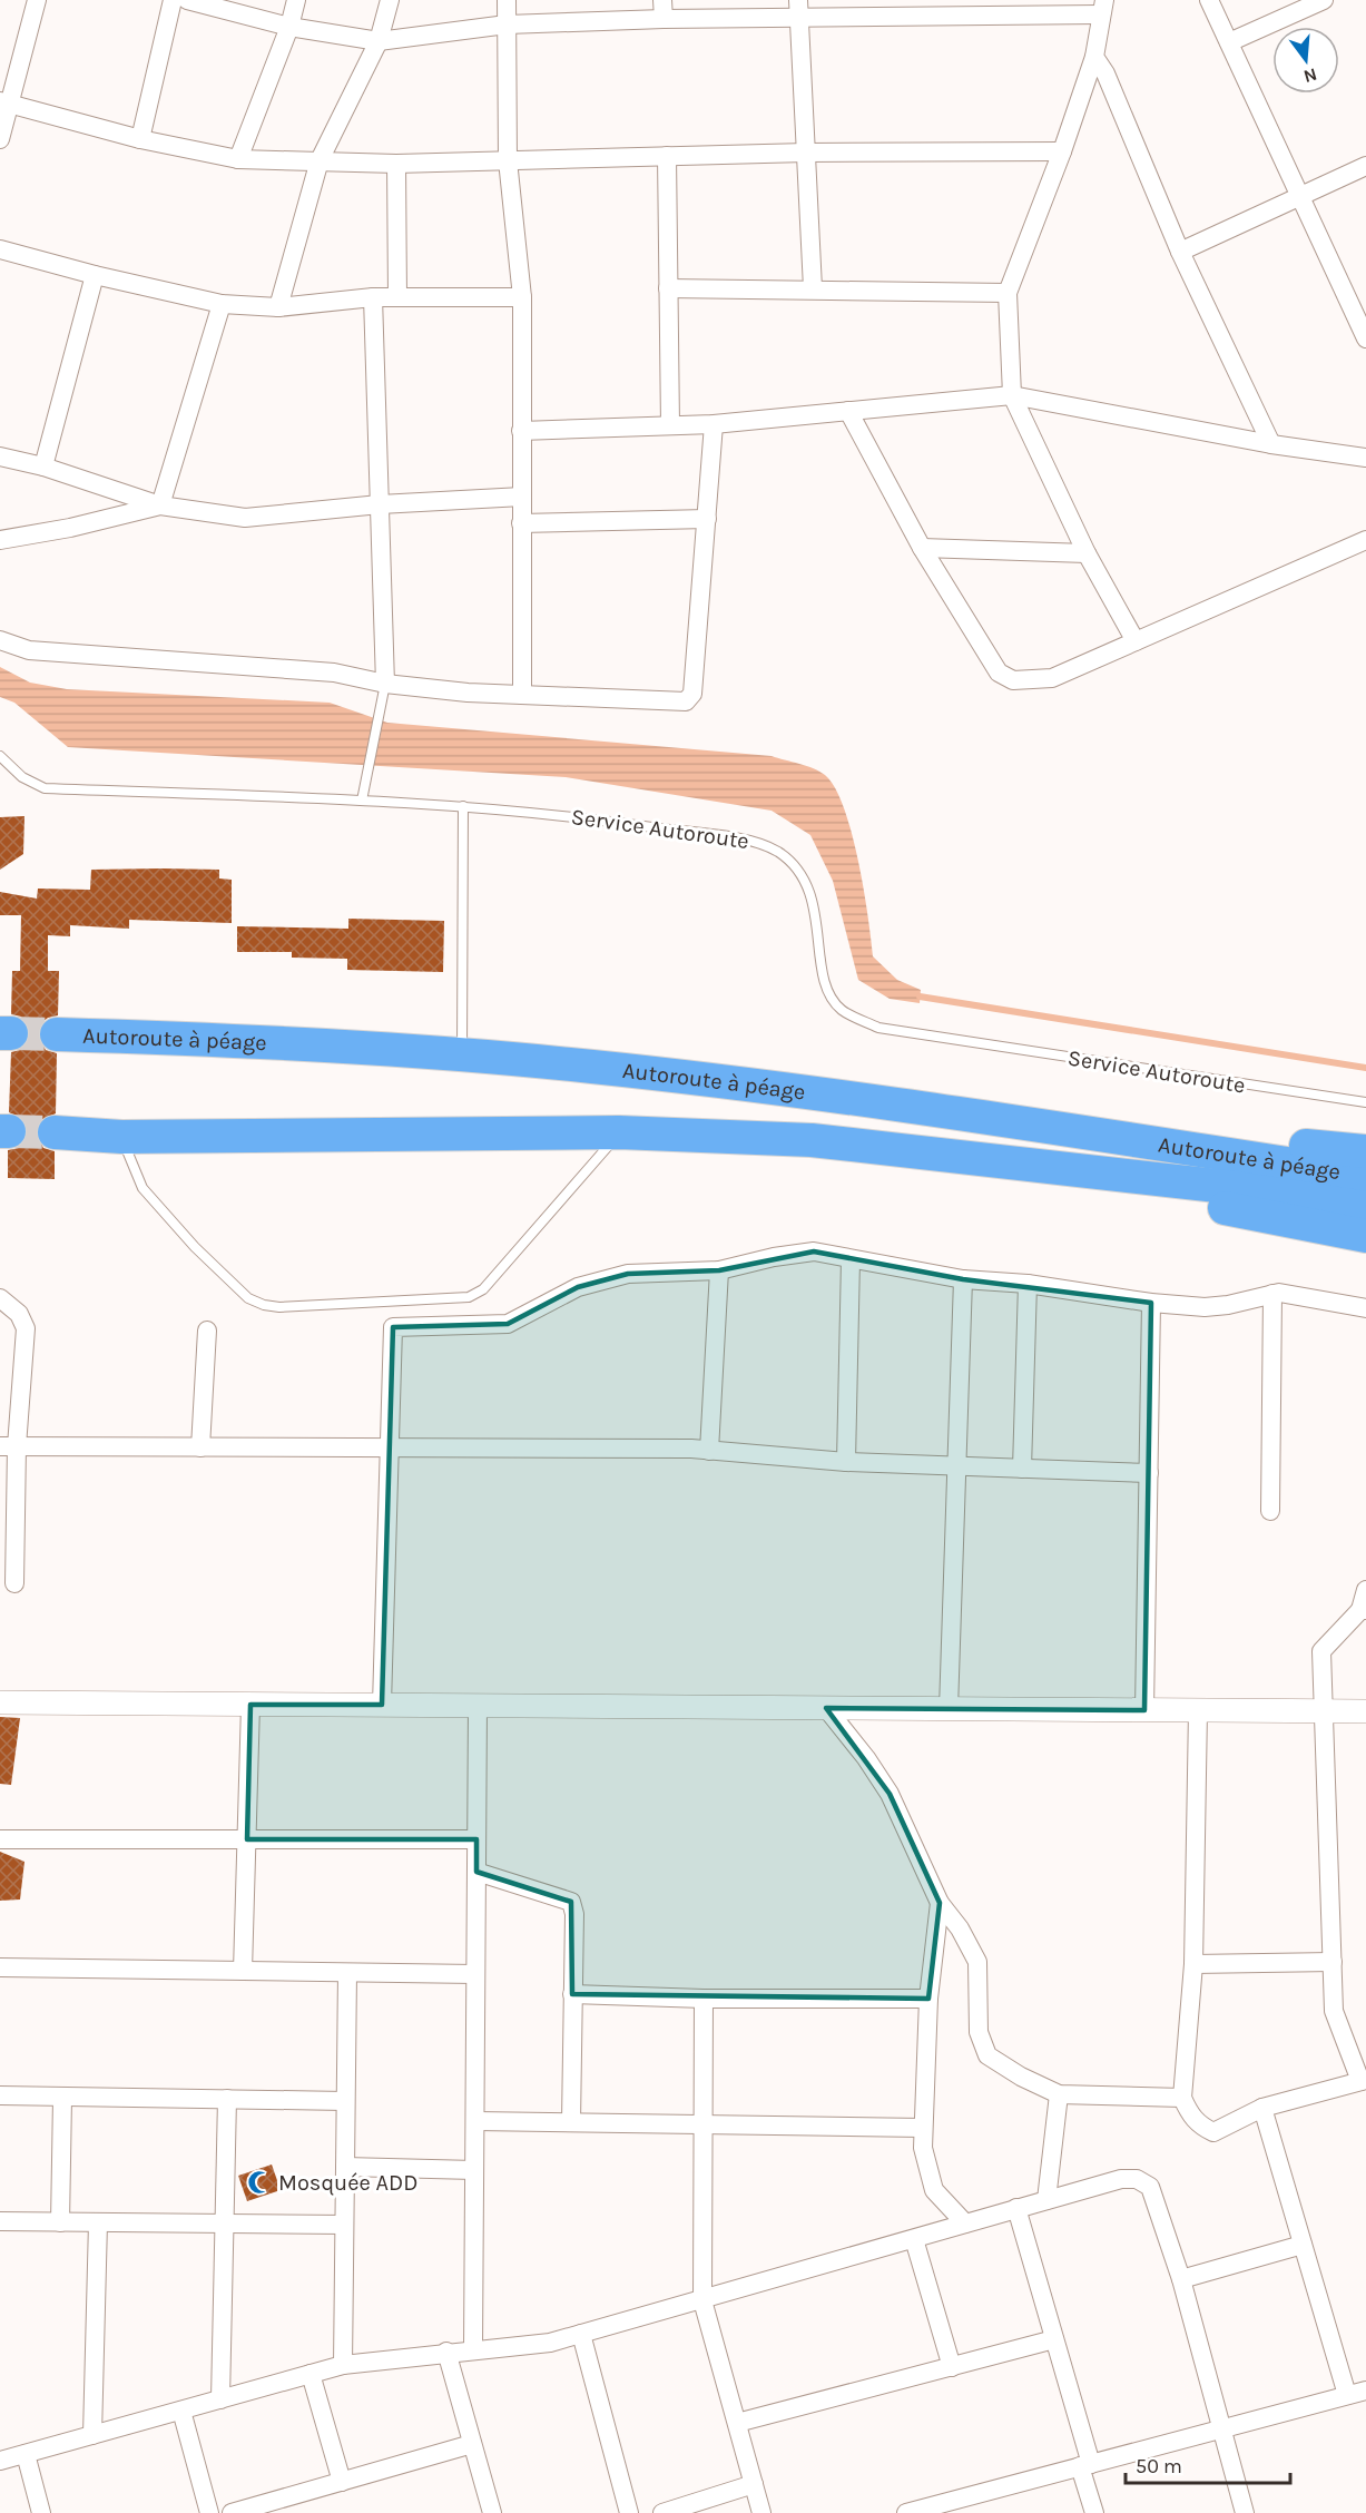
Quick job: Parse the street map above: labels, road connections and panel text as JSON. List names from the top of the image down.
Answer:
{
  "streets": {
    "highway": ["Autoroute à péage"],
    "lane": ["Service Autoroute"]
  },
  "places": {
    "mosque": ["Mosquée ADD"]
  },
  "scale_bar": "50 m",
  "north": "bottom"
}
